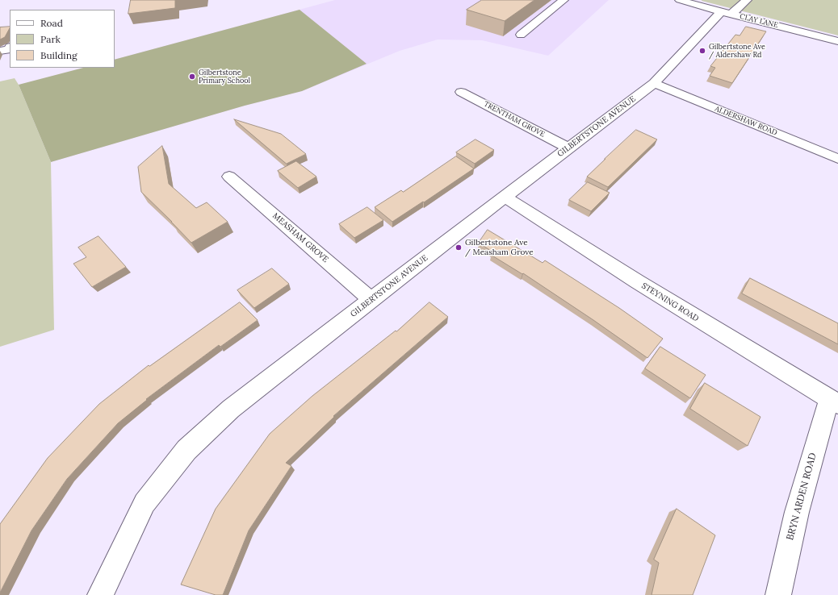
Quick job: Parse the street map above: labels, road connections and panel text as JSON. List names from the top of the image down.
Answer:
{
  "streets": {
    "street": [
      "CLAY LANE",
      "TRENTHAM GROVE",
      "ALDERSHAW ROAD",
      "GILBERTSTONE AVENUE",
      "MEASHAM GROVE",
      "STEYNING ROAD",
      "BRYN ARDEN ROAD"
    ]
  },
  "crossings": [
    ["CLAY LANE", "GILBERTSTONE AVENUE"],
    ["TRENTHAM GROVE", "GILBERTSTONE AVENUE"],
    ["ALDERSHAW ROAD", "GILBERTSTONE AVENUE"],
    ["GILBERTSTONE AVENUE", "MEASHAM GROVE"],
    ["GILBERTSTONE AVENUE", "STEYNING ROAD"],
    ["STEYNING ROAD", "BRYN ARDEN ROAD"]
  ],
  "places": ["Gilbertstone Ave / Aldershaw Rd", "Gilbertstone Primary School", "Gilbertstone Ave / Measham Grove"],
  "legend": ["Road", "Park", "Building"]
}
